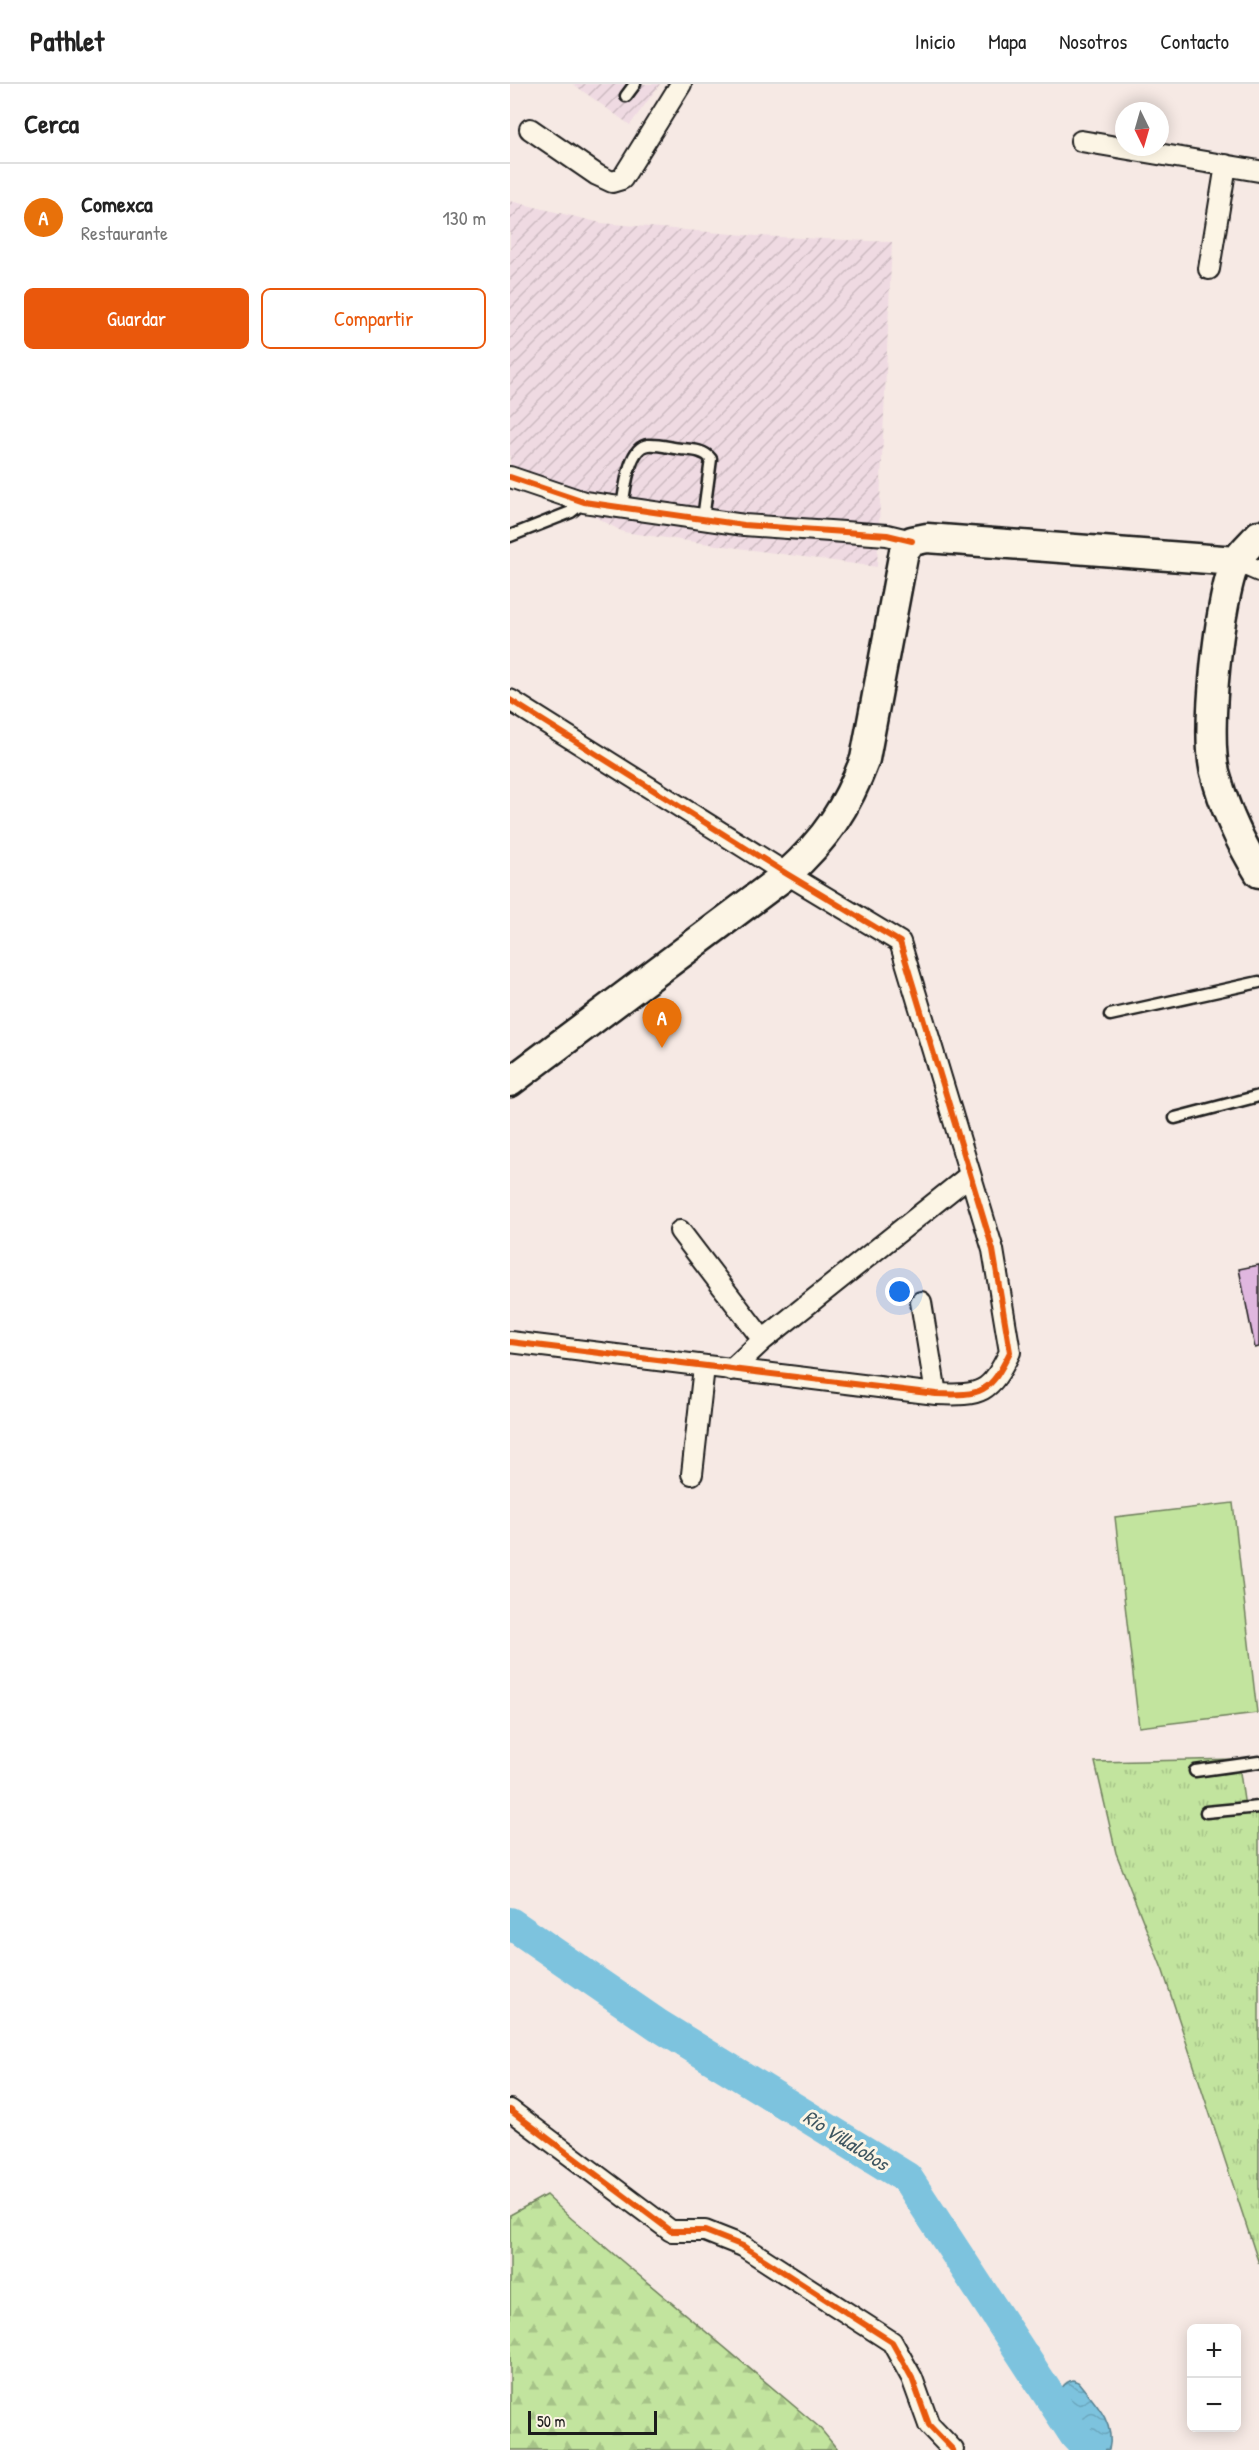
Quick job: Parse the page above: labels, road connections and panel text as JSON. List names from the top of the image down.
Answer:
{
  "water": ["Río Villalobos"],
  "scale_bar": "50 m",
  "north": "bottom",
  "page": {
    "header": "Pathlet",
    "nav": [
      "Inicio",
      "Mapa",
      "Nosotros",
      "Contacto"
    ],
    "heading": "Cerca",
    "list": [
      {
        "mark": "A",
        "name": "Comexca",
        "note": "Restaurante",
        "value": "130 m"
      }
    ],
    "buttons": ["Guardar", "Compartir"],
    "pins": "A",
    "map_buttons": ["+", "−"],
    "scale": "50 m"
  }
}
